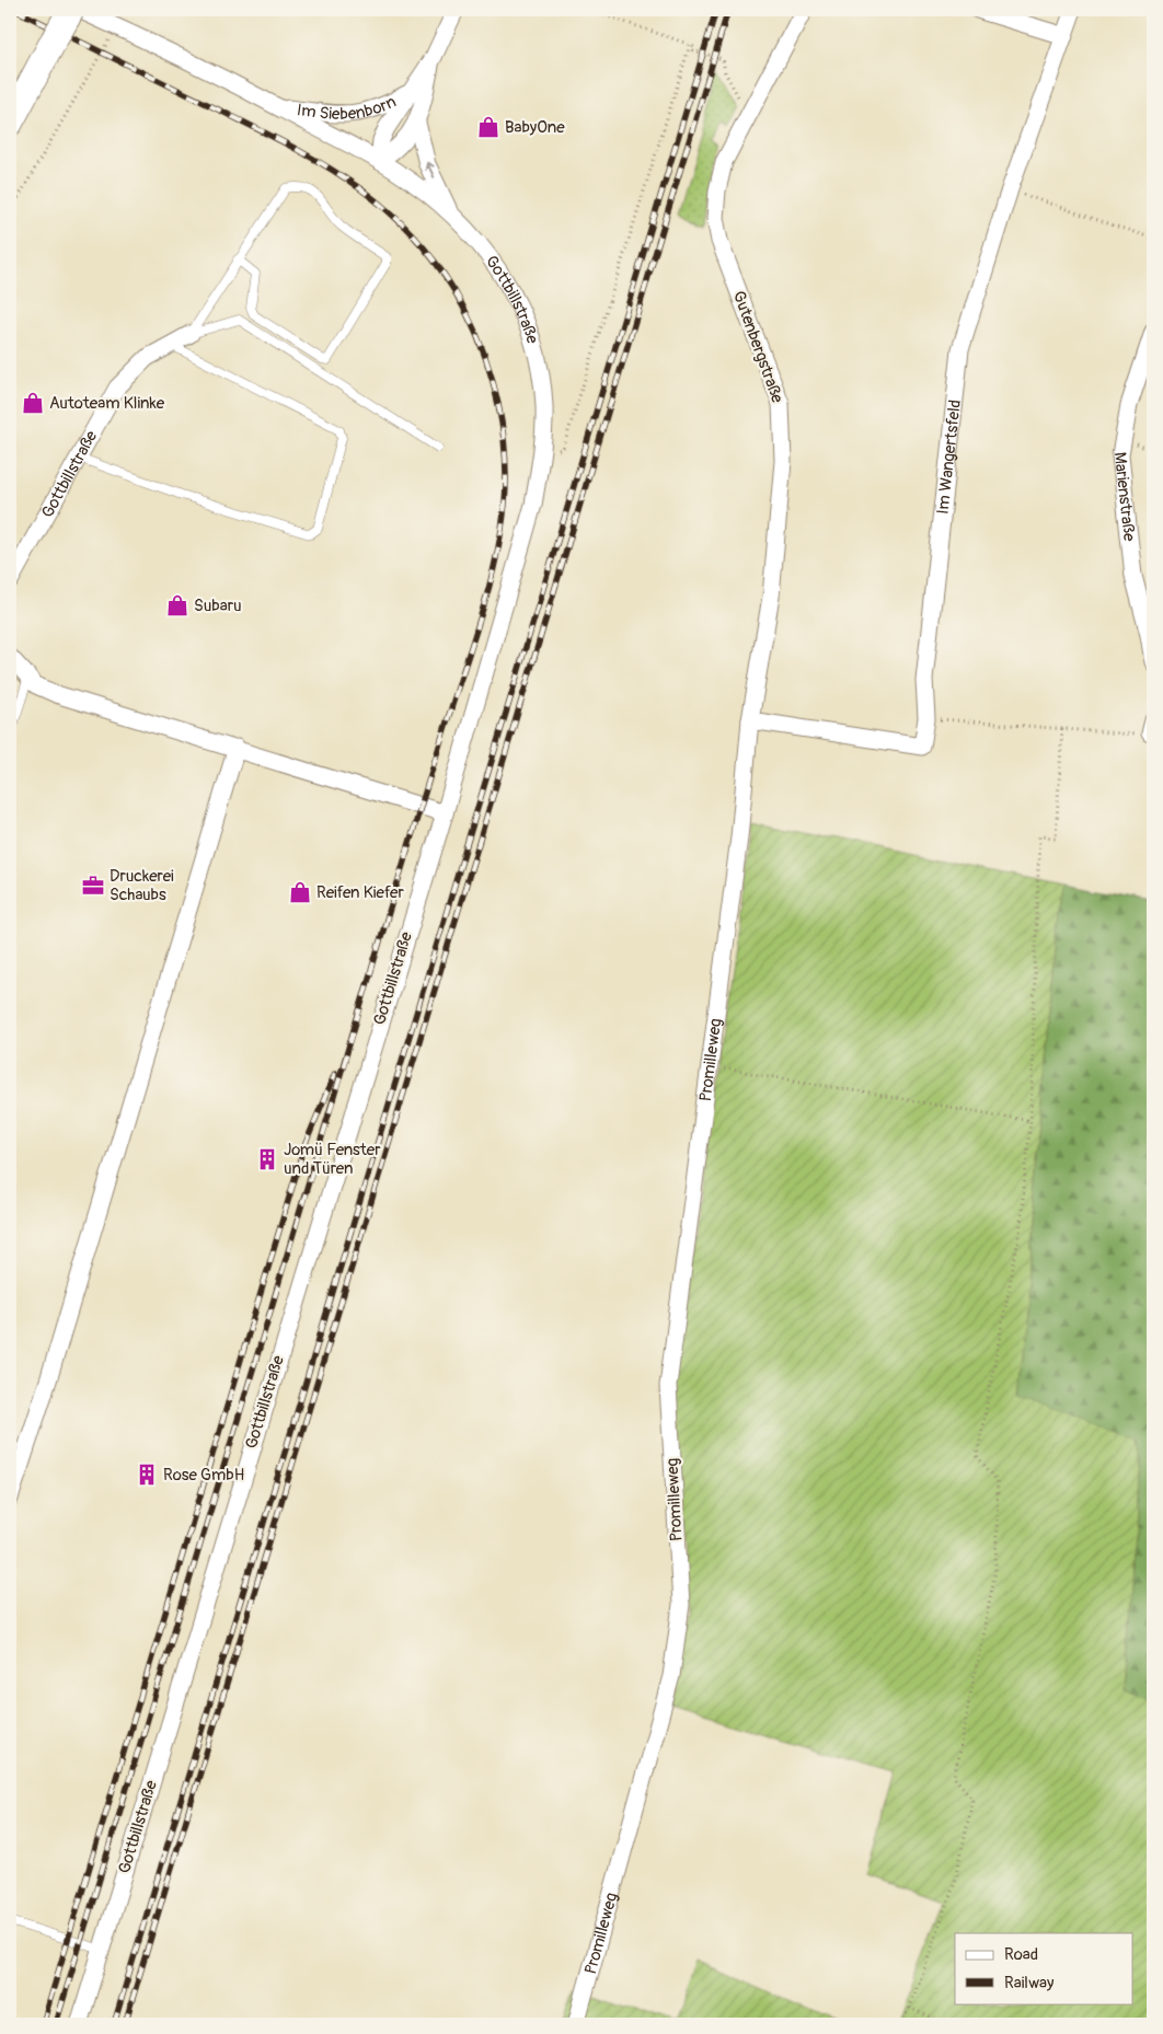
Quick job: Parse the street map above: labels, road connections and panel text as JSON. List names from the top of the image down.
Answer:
{
  "streets": {
    "street": [
      "Im Siebenborn",
      "Gottbillstraße",
      "Gutenbergstraße",
      "Im Wangertsfeld",
      "Marienstraße",
      "Promilleweg"
    ]
  },
  "crossings": [
    ["Im Siebenborn", "Gottbillstraße"],
    ["Gutenbergstraße", "Im Wangertsfeld"],
    ["Gutenbergstraße", "Promilleweg"]
  ],
  "places": {
    "shop": [
      "BabyOne",
      "Autoteam Klinke",
      "Subaru",
      "Reifen Kiefer"
    ],
    "office": ["Druckerei Schaubs"],
    "building": ["Jomü Fenster und Türen", "Rose GmbH"]
  },
  "legend": ["Road", "Railway"]
}
